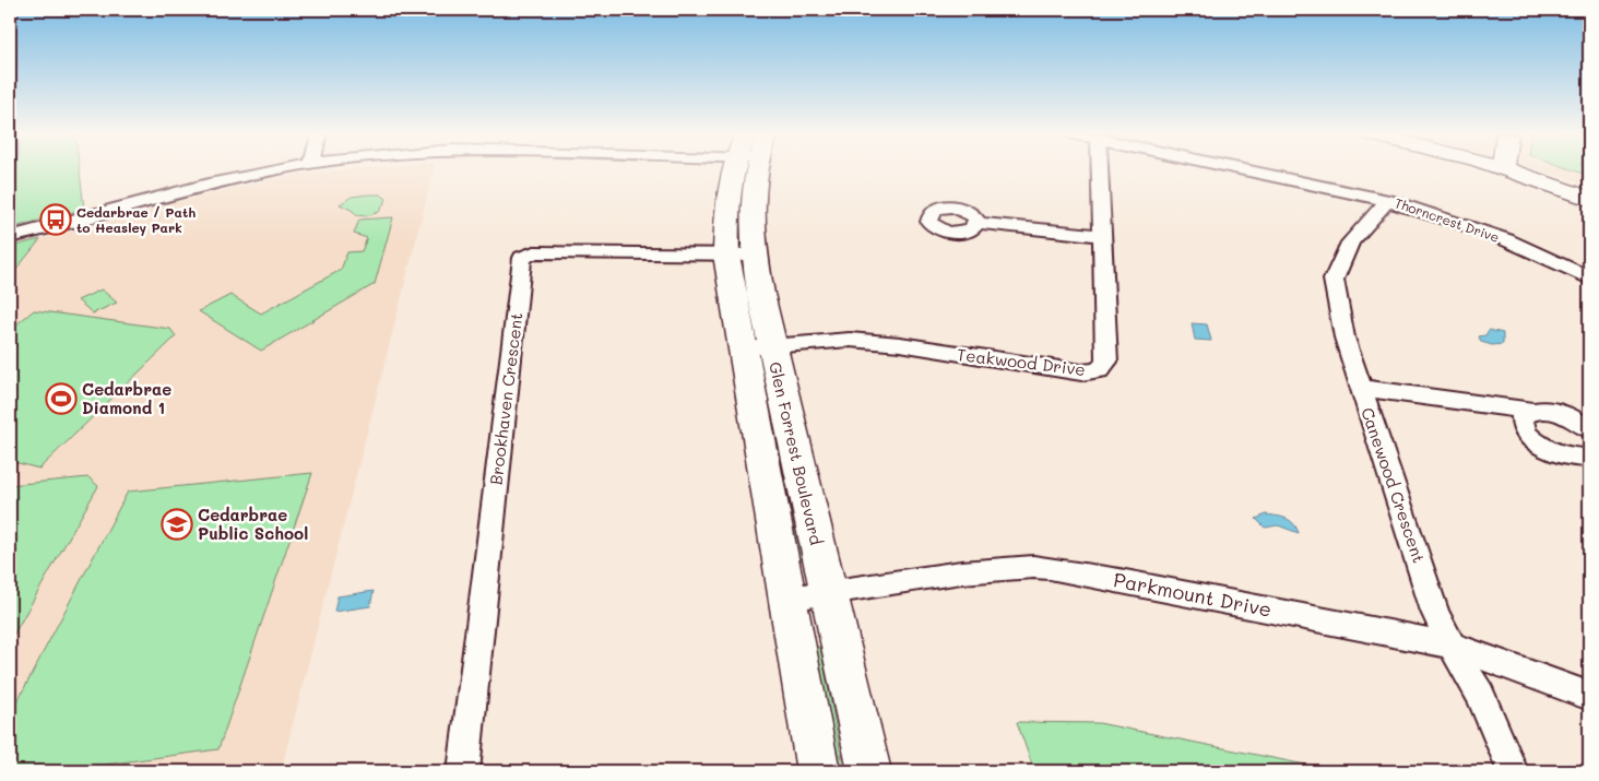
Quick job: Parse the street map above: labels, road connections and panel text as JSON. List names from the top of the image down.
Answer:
{
  "streets": {
    "street": [
      "Thorncrest Drive",
      "Teakwood Drive",
      "Brookhaven Crescent",
      "Glen Forrest Boulevard",
      "Canewood Crescent",
      "Parkmount Drive"
    ]
  },
  "crossings": [
    ["Thorncrest Drive", "Canewood Crescent"],
    ["Teakwood Drive", "Glen Forrest Boulevard"],
    ["Brookhaven Crescent", "Glen Forrest Boulevard"],
    ["Glen Forrest Boulevard", "Parkmount Drive"],
    ["Canewood Crescent", "Parkmount Drive"]
  ],
  "places": {
    "bus stop": ["Cedarbrae / Path to Heasley Park"],
    "sports": ["Cedarbrae Diamond 1"],
    "school or university": ["Cedarbrae Public School"]
  }
}
